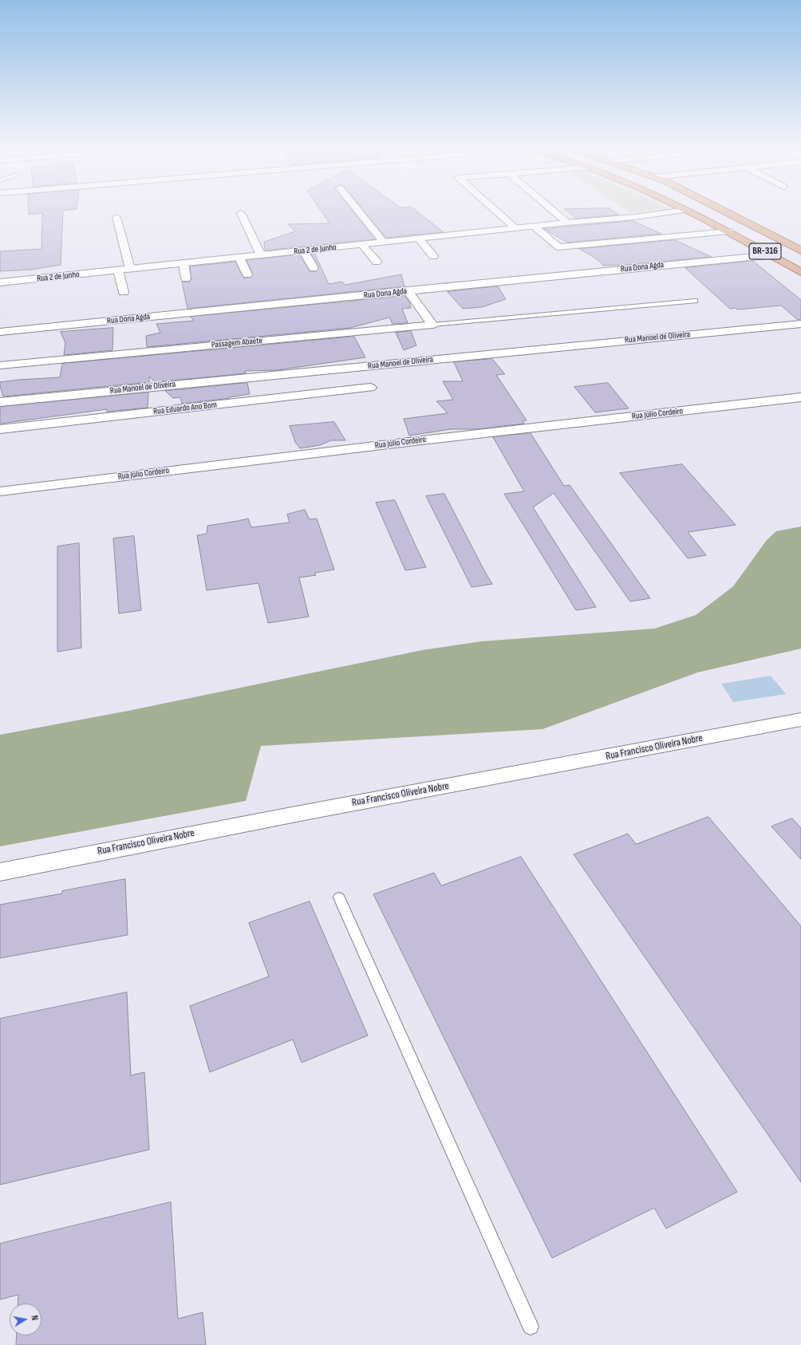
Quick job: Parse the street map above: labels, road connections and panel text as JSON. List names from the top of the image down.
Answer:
{
  "streets": {
    "highway": ["BR-316"],
    "street": [
      "Rua 2 de Junho",
      "Rua Dona Agda",
      "Rua Manoel de Oliveira",
      "Passagem Abaete",
      "Rua Eduardo Ano Bom",
      "Rua Júlio Cordeiro",
      "Rua Francisco Oliveira Nobre"
    ]
  },
  "crossings": [
    ["Rua 2 de Junho", "BR-316"],
    ["BR-316", "Rua Dona Agda"]
  ],
  "north": "right"
}
